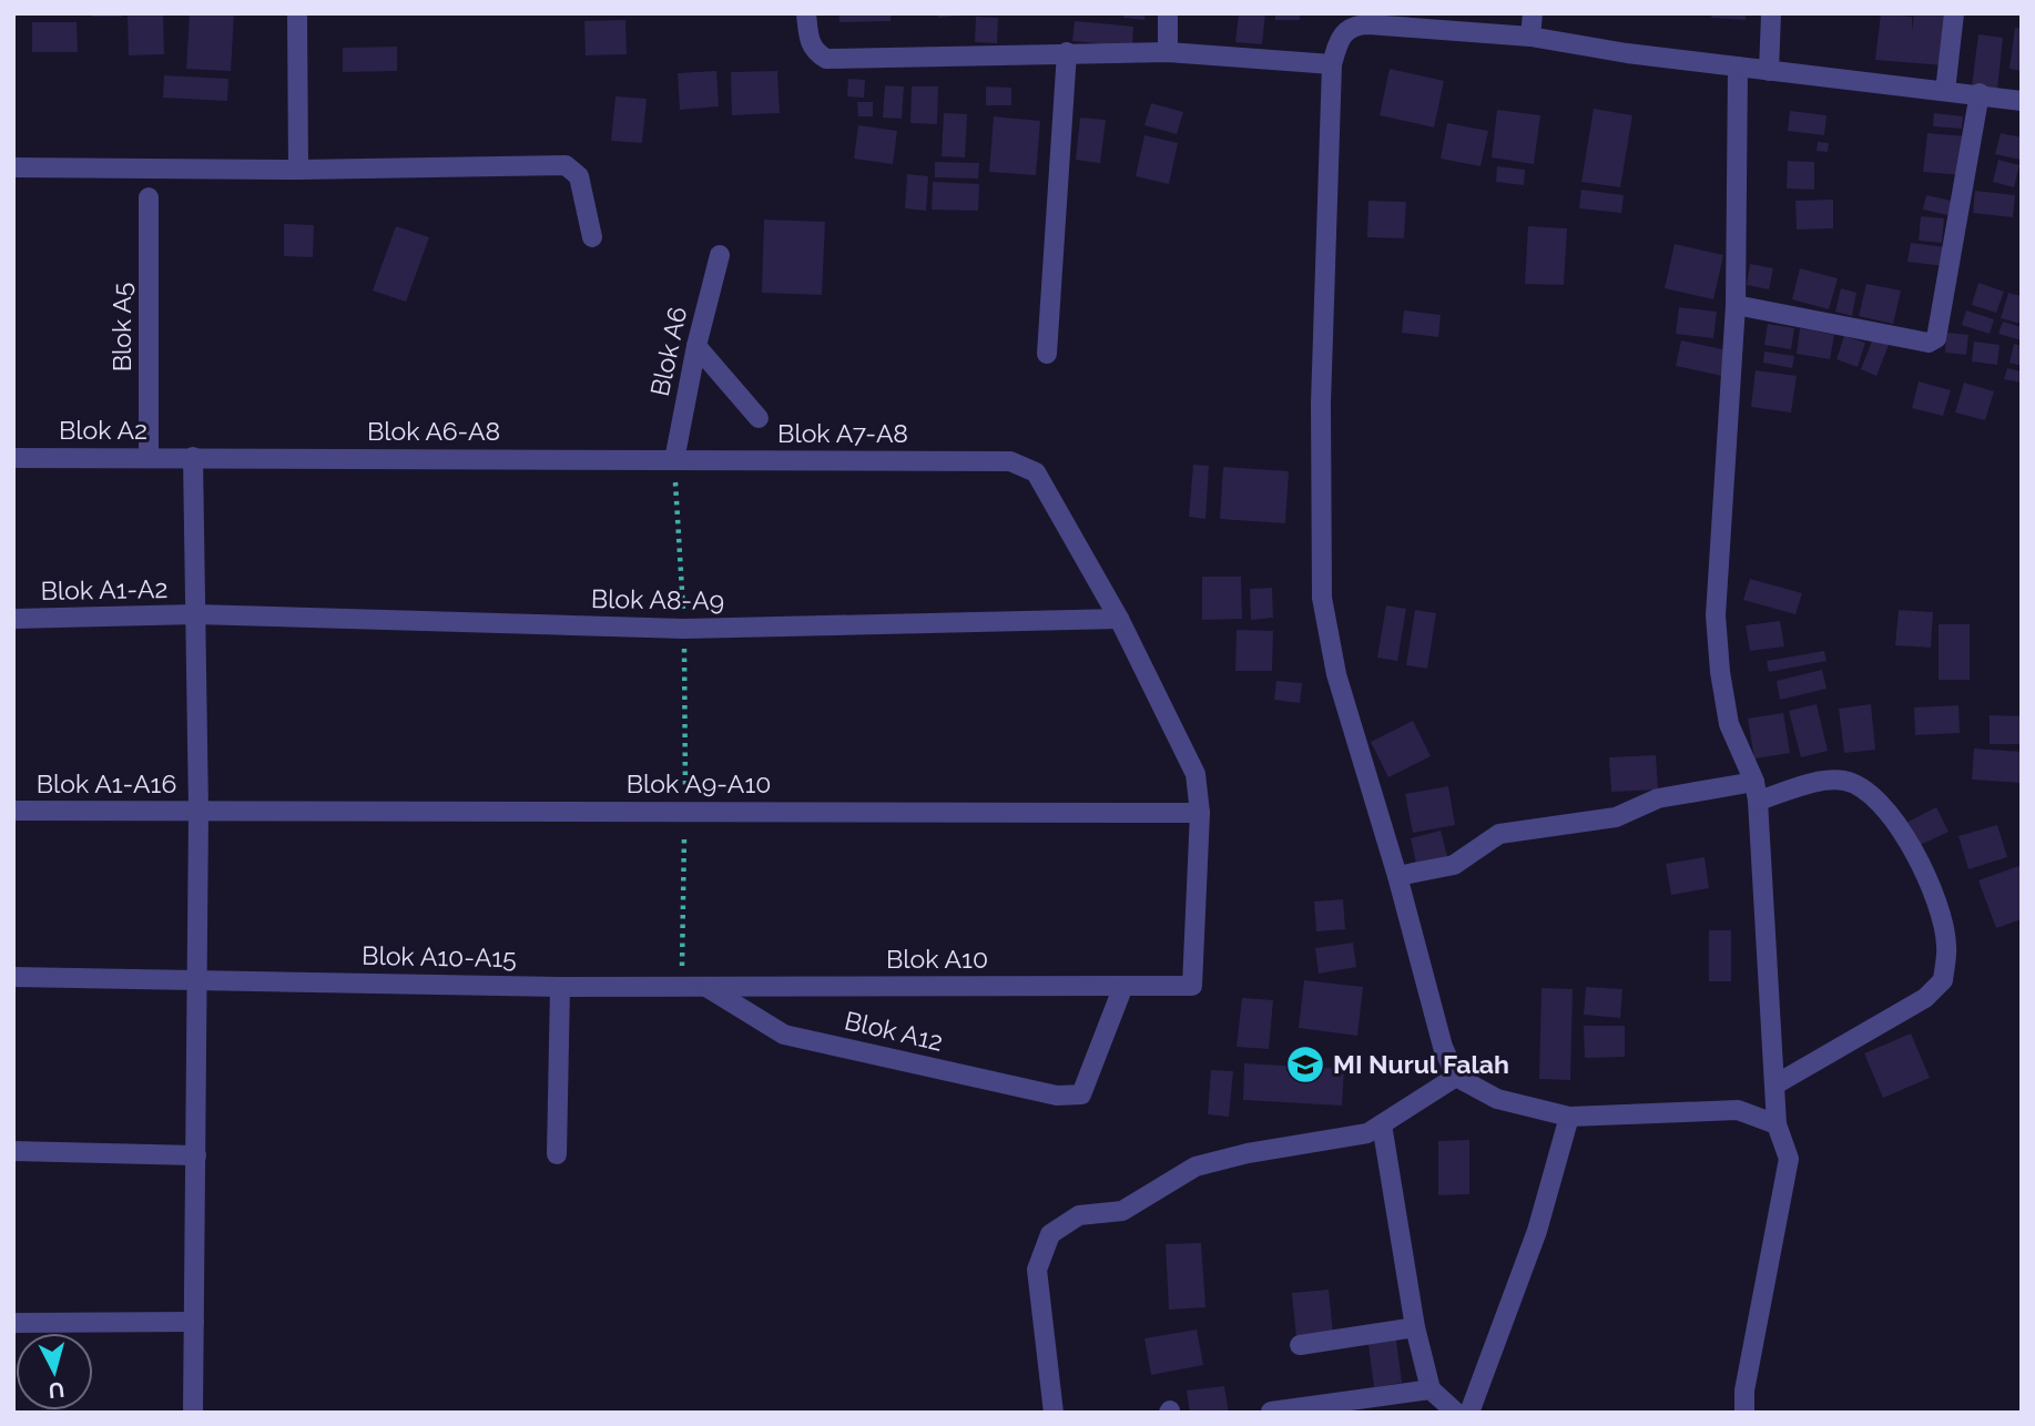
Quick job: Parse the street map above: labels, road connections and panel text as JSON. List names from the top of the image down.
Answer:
{
  "streets": {
    "street": [
      "Blok A5",
      "Blok A6",
      "Blok A2",
      "Blok A6-A8",
      "Blok A7-A8",
      "Blok A1-A2",
      "Blok A8-A9",
      "Blok A1-A16",
      "Blok A9-A10",
      "Blok A10-A15",
      "Blok A10",
      "Blok A12"
    ]
  },
  "crossings": [
    ["Blok A5", "Blok A2"],
    ["Blok A6", "Blok A6-A8"],
    ["Blok A6", "Blok A7-A8"],
    ["Blok A2", "Blok A6-A8"],
    ["Blok A6-A8", "Blok A7-A8"],
    ["Blok A7-A8", "Blok A8-A9"],
    ["Blok A1-A2", "Blok A8-A9"],
    ["Blok A1-A16", "Blok A9-A10"],
    ["Blok A9-A10", "Blok A10"],
    ["Blok A10-A15", "Blok A10"],
    ["Blok A10", "Blok A12"]
  ],
  "places": {
    "school or university": ["MI Nurul Falah"]
  },
  "north": "bottom"
}
